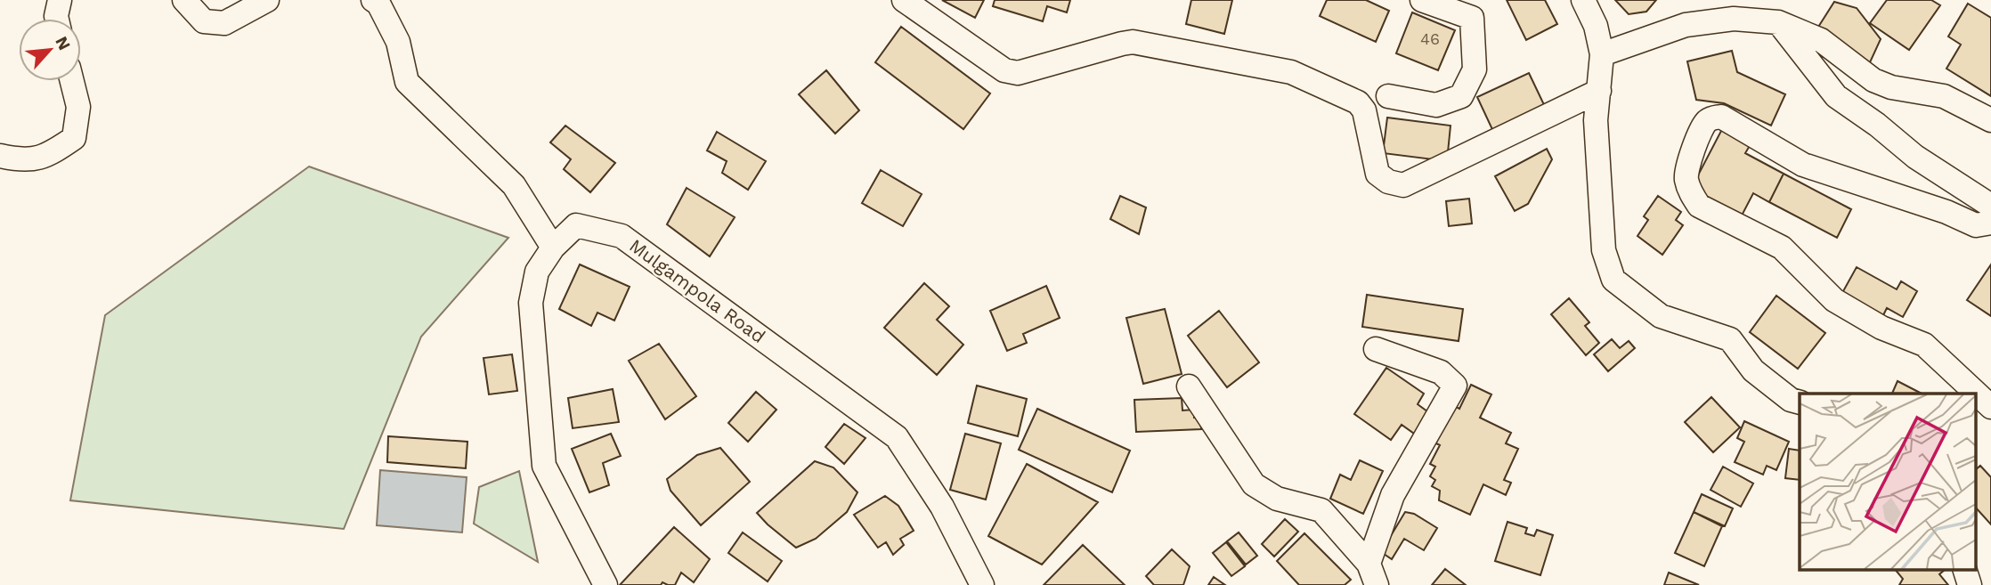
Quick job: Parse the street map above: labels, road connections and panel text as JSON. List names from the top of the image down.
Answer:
{
  "streets": {
    "street": ["Mulgampola Road"]
  },
  "house_numbers": ["46"],
  "north": "top right"
}
